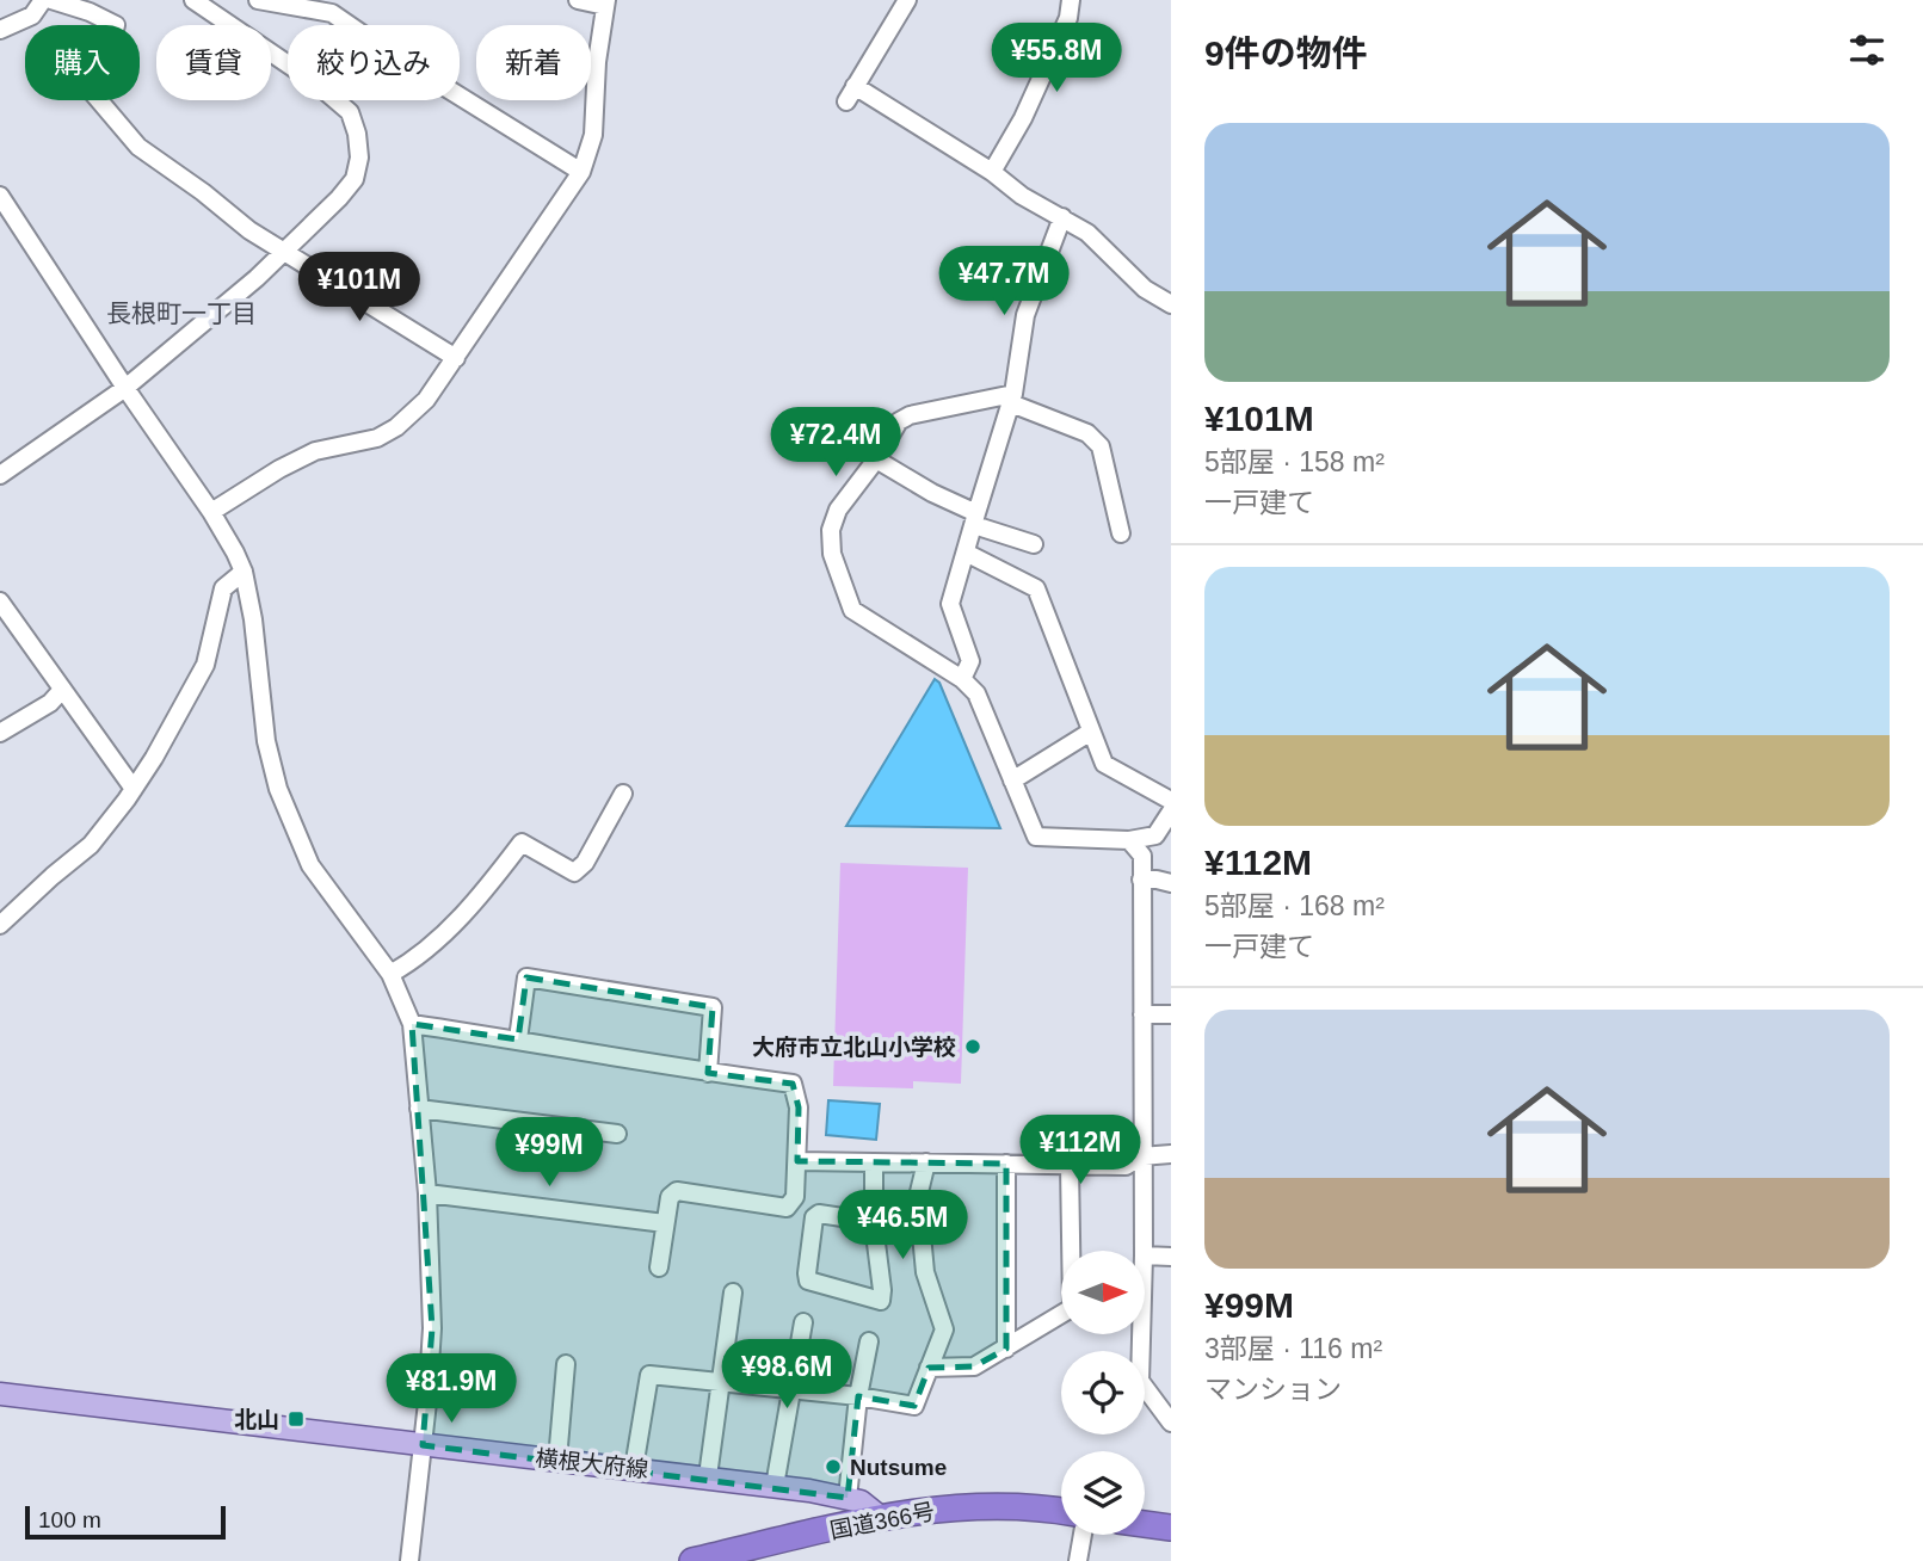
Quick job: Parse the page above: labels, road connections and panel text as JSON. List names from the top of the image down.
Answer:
{
  "streets": {
    "highway": ["国道366号"],
    "main road": ["横根大府線"]
  },
  "crossings": [
    ["横根大府線", "国道366号"]
  ],
  "districts": ["長根町一丁目"],
  "places": {
    "other": ["大府市立北山小学校", "Nutsume"],
    "transit": ["北山"]
  },
  "scale_bar": "100 m",
  "north": "right",
  "page": {
    "heading": "9件の物件",
    "price": [
      "¥55.8M",
      "¥47.7M",
      "¥101M",
      "¥72.4M",
      "¥112M",
      "¥99M",
      "¥46.5M",
      "¥98.6M",
      "¥81.9M"
    ],
    "chip": [
      "購入",
      "賃貸",
      "絞り込み",
      "新着"
    ],
    "list": [
      {
        "name": "¥101M",
        "note": "5部屋 · 158 m² · 一戸建て"
      },
      {
        "name": "¥112M",
        "note": "5部屋 · 168 m² · 一戸建て"
      },
      {
        "name": "¥99M",
        "note": "3部屋 · 116 m² · マンション"
      }
    ],
    "scale": "100 m"
  }
}
